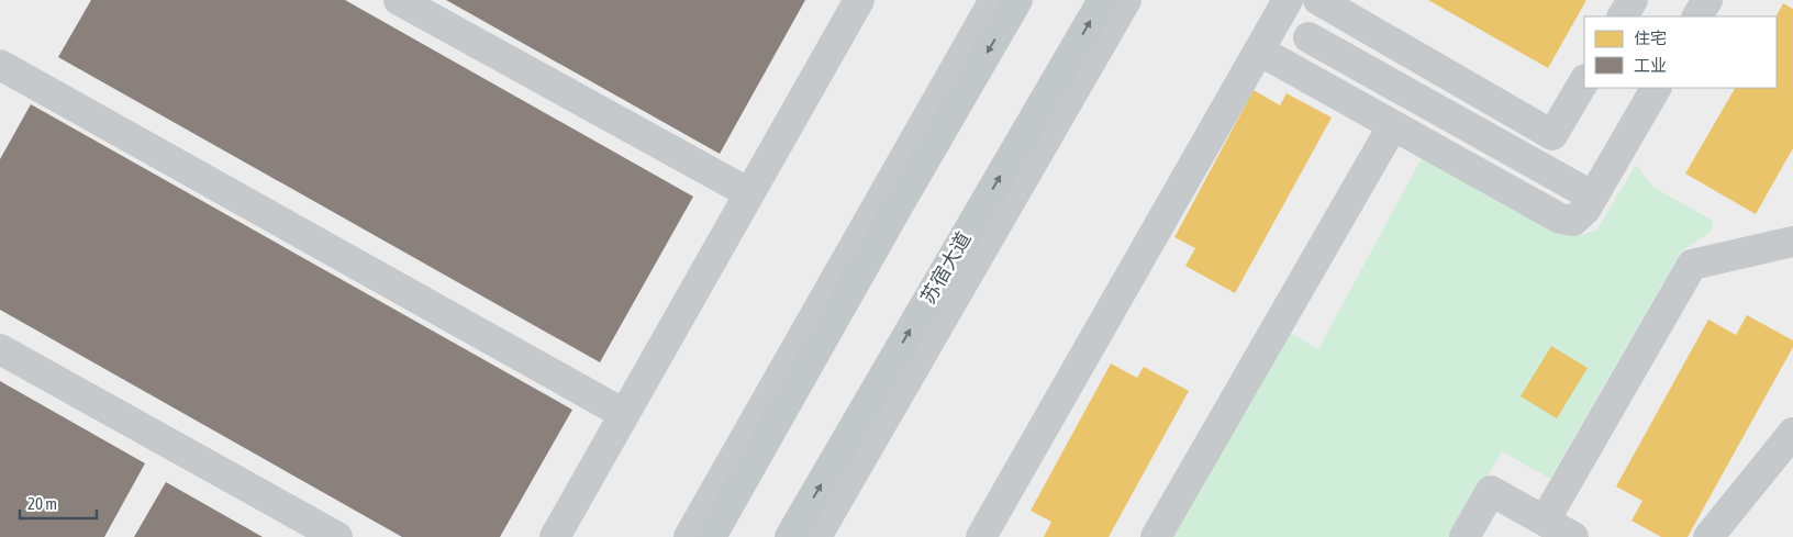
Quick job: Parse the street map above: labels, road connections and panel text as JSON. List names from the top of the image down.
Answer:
{
  "streets": {
    "main road": ["苏宿大道"]
  },
  "legend": ["住宅", "工业"],
  "scale_bar": "20 m"
}
